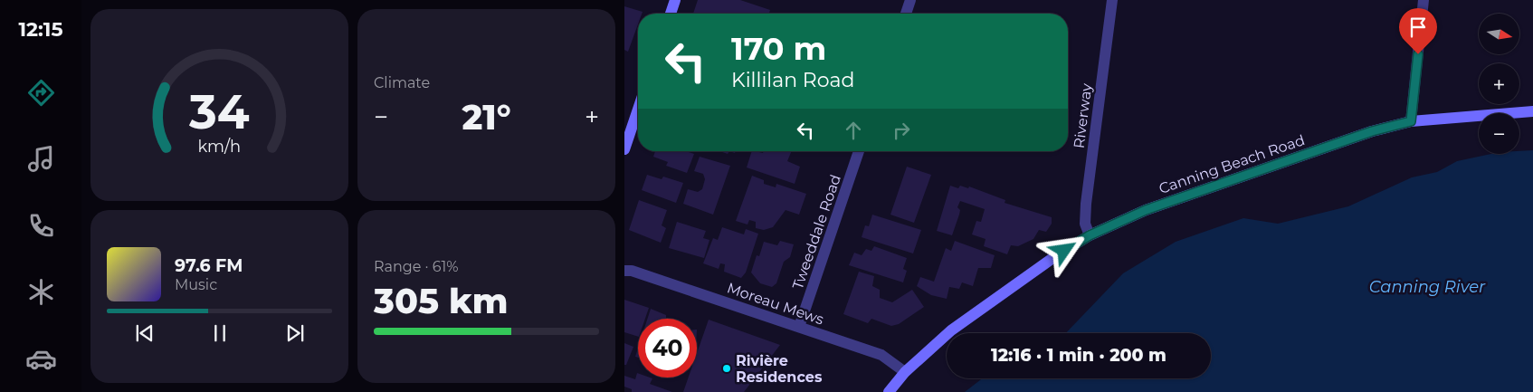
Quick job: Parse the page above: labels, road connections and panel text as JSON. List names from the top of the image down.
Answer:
{
  "streets": {
    "street": [
      "Riverway",
      "Canning Beach Road",
      "Tweeddale Road",
      "Moreau Mews"
    ]
  },
  "crossings": [
    ["Riverway", "Canning Beach Road"],
    ["Canning Beach Road", "Moreau Mews"],
    ["Tweeddale Road", "Moreau Mews"]
  ],
  "water": ["Canning River"],
  "places": ["Rivière Residences"],
  "north": "right",
  "page": {
    "tabs": "12:15",
    "tile": [
      "Climate",
      ["Range · 61%", "305 km"]
    ],
    "map_buttons": ["+", "−"],
    "turn": ["170 m", "Killilan Road"],
    "heat": ["−", "21°", "+"],
    "song": ["97.6 FM", "Music"],
    "limit": "40",
    "trip": "12:16 · 1 min · 200 m",
    "gauge": ["34", "km/h"]
  }
}
